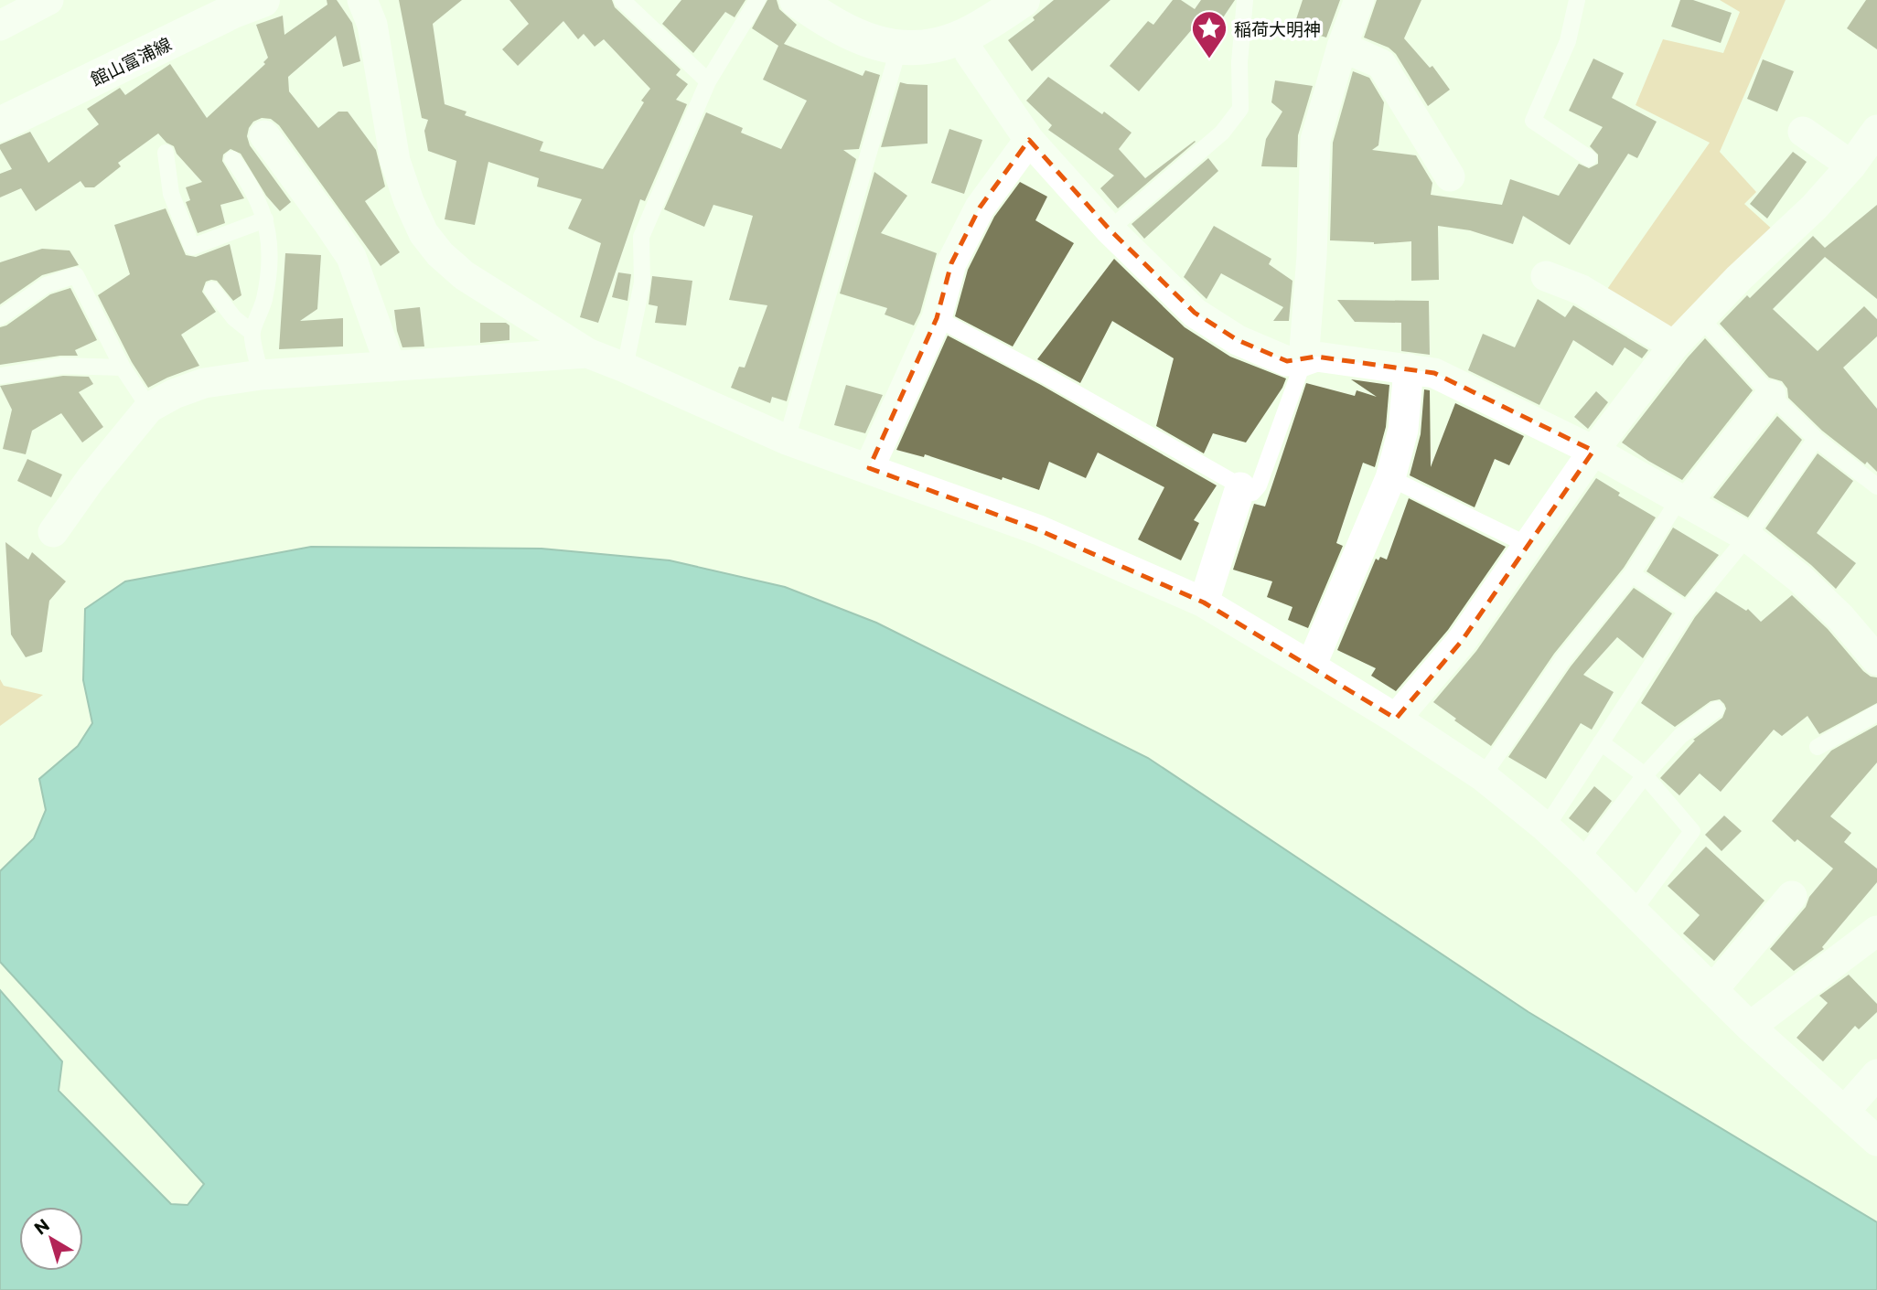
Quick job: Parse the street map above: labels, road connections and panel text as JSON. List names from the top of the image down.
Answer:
{
  "streets": {
    "main road": ["館山富浦線"]
  },
  "places": {
    "place": ["稲荷大明神"]
  },
  "north": "top left"
}
